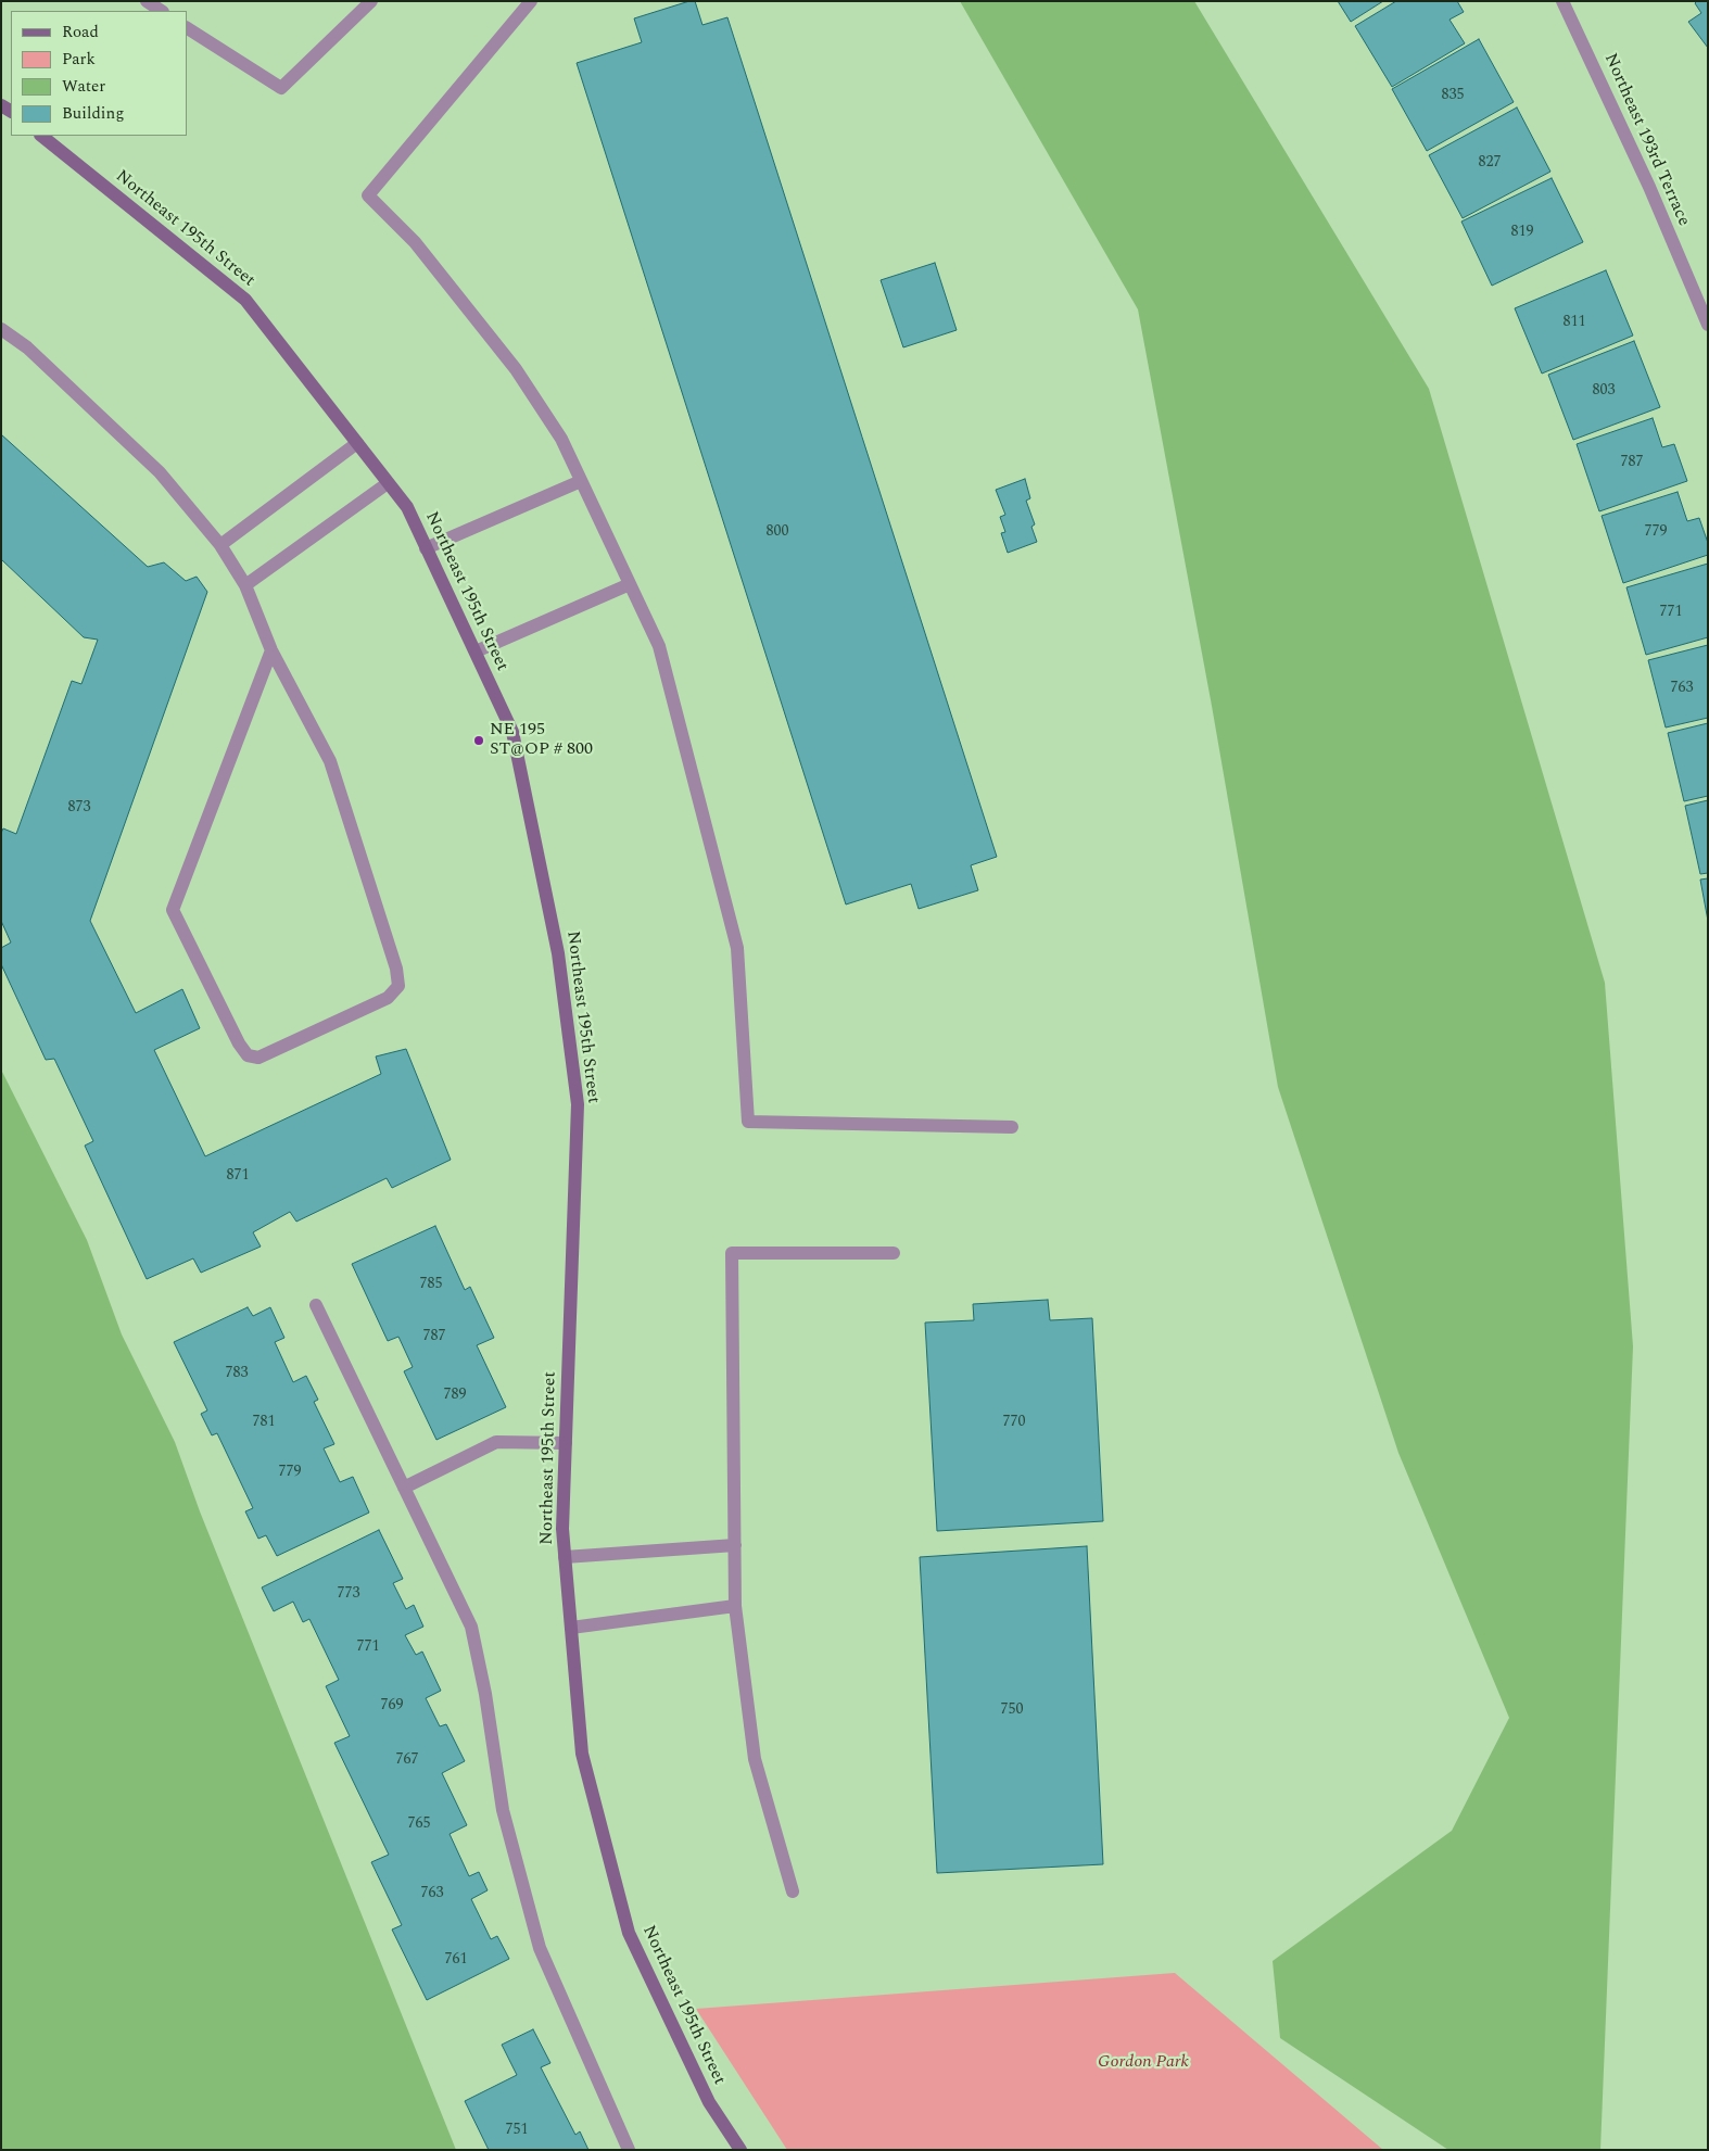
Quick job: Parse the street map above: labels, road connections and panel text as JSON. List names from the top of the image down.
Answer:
{
  "streets": {
    "street": ["Northeast 193rd Terrace", "Northeast 195th Street"]
  },
  "parks": ["Gordon Park"],
  "places": ["NE 195 ST@OP # 800"],
  "house_numbers": [
    "835",
    "827",
    "819",
    "811",
    "803",
    "787",
    "800",
    "779",
    "771",
    "763",
    "873",
    "871",
    "785",
    "787",
    "783",
    "789",
    "781",
    "770",
    "779",
    "773",
    "771",
    "769",
    "750",
    "767",
    "765",
    "763",
    "761",
    "751"
  ],
  "legend": [
    "Road",
    "Park",
    "Water",
    "Building"
  ]
}
